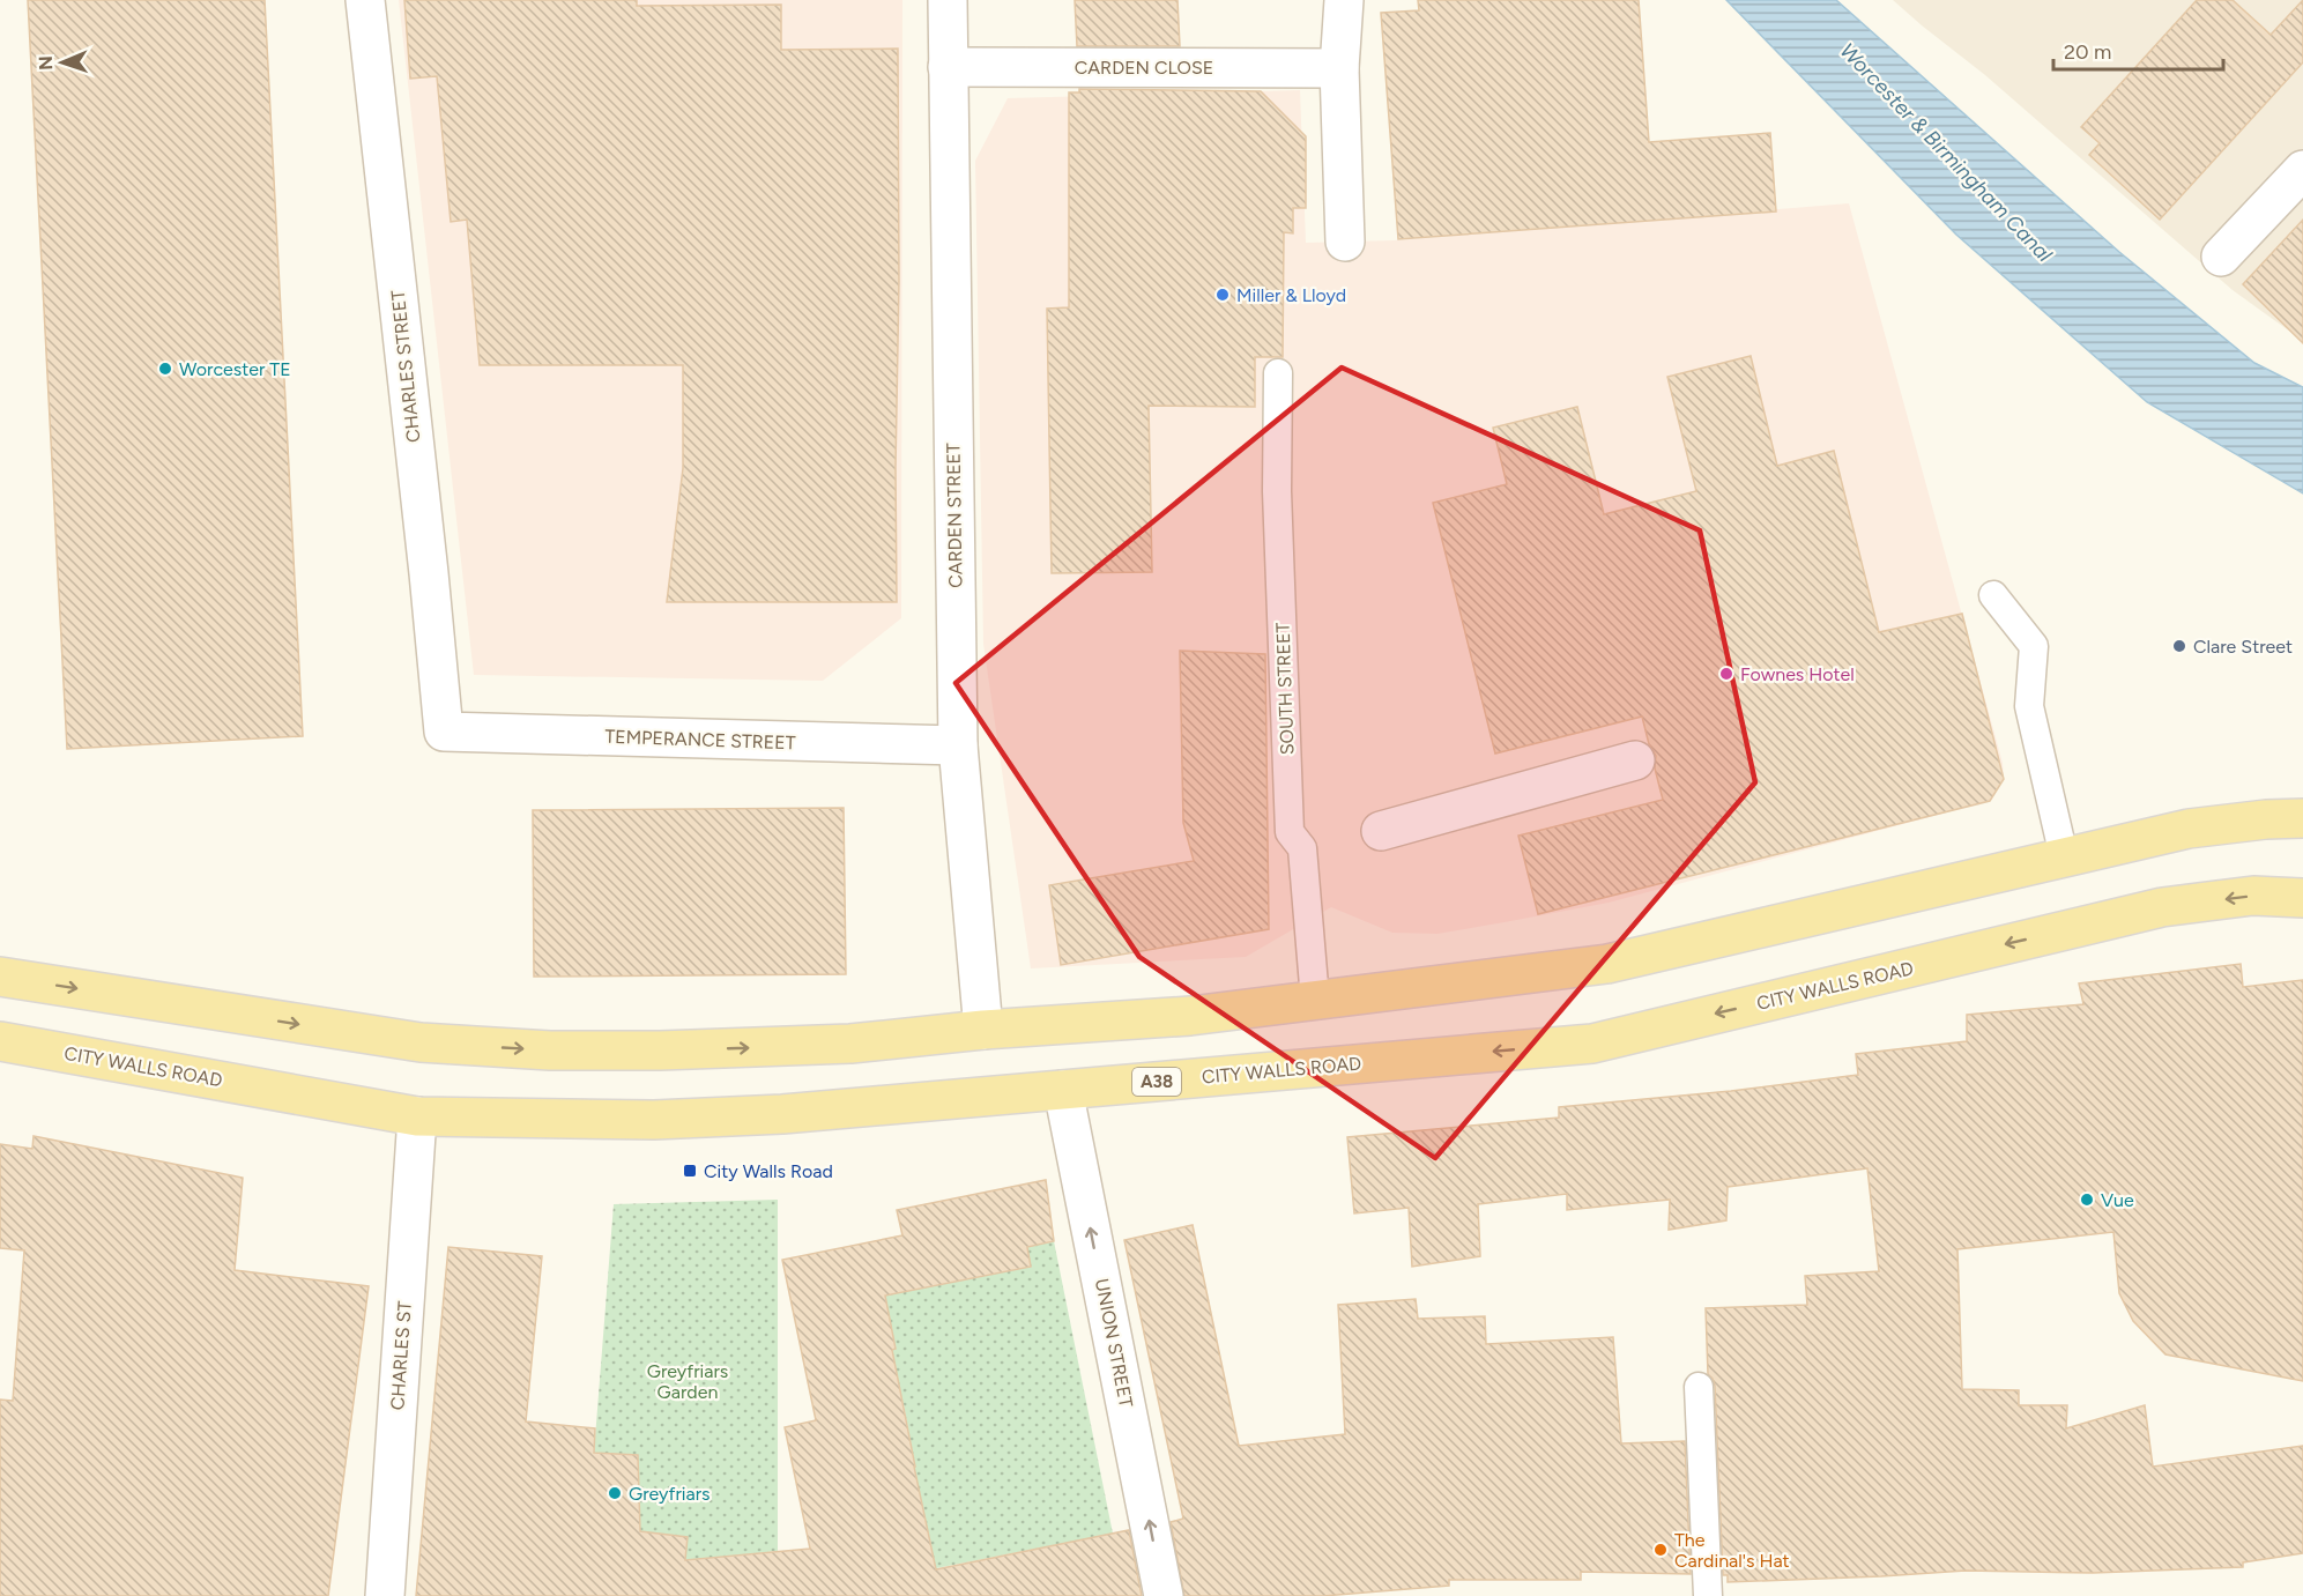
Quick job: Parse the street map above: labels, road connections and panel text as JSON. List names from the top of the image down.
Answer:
{
  "streets": {
    "main road": ["CITY WALLS ROAD", "A38"],
    "street": [
      "CARDEN CLOSE",
      "CHARLES STREET",
      "CARDEN STREET",
      "TEMPERANCE STREET",
      "UNION STREET",
      "CHARLES ST"
    ],
    "lane": ["SOUTH STREET"]
  },
  "crossings": [
    ["CARDEN CLOSE", "CARDEN STREET"],
    ["CHARLES STREET", "TEMPERANCE STREET"],
    ["CARDEN STREET", "TEMPERANCE STREET"],
    ["CITY WALLS ROAD", "UNION STREET"],
    ["CITY WALLS ROAD", "CHARLES ST"]
  ],
  "one_way": ["UNION STREET"],
  "water": ["Worcester & Birmingham Canal"],
  "parks": ["Greyfriars Garden"],
  "places": {
    "other": [
      "Miller & Lloyd",
      "Worcester TE",
      "Clare Street",
      "Fownes Hotel",
      "Vue",
      "Greyfriars",
      "The Cardinal's Hat"
    ],
    "transit": ["City Walls Road"]
  },
  "scale_bar": "20 m",
  "north": "left"
}
